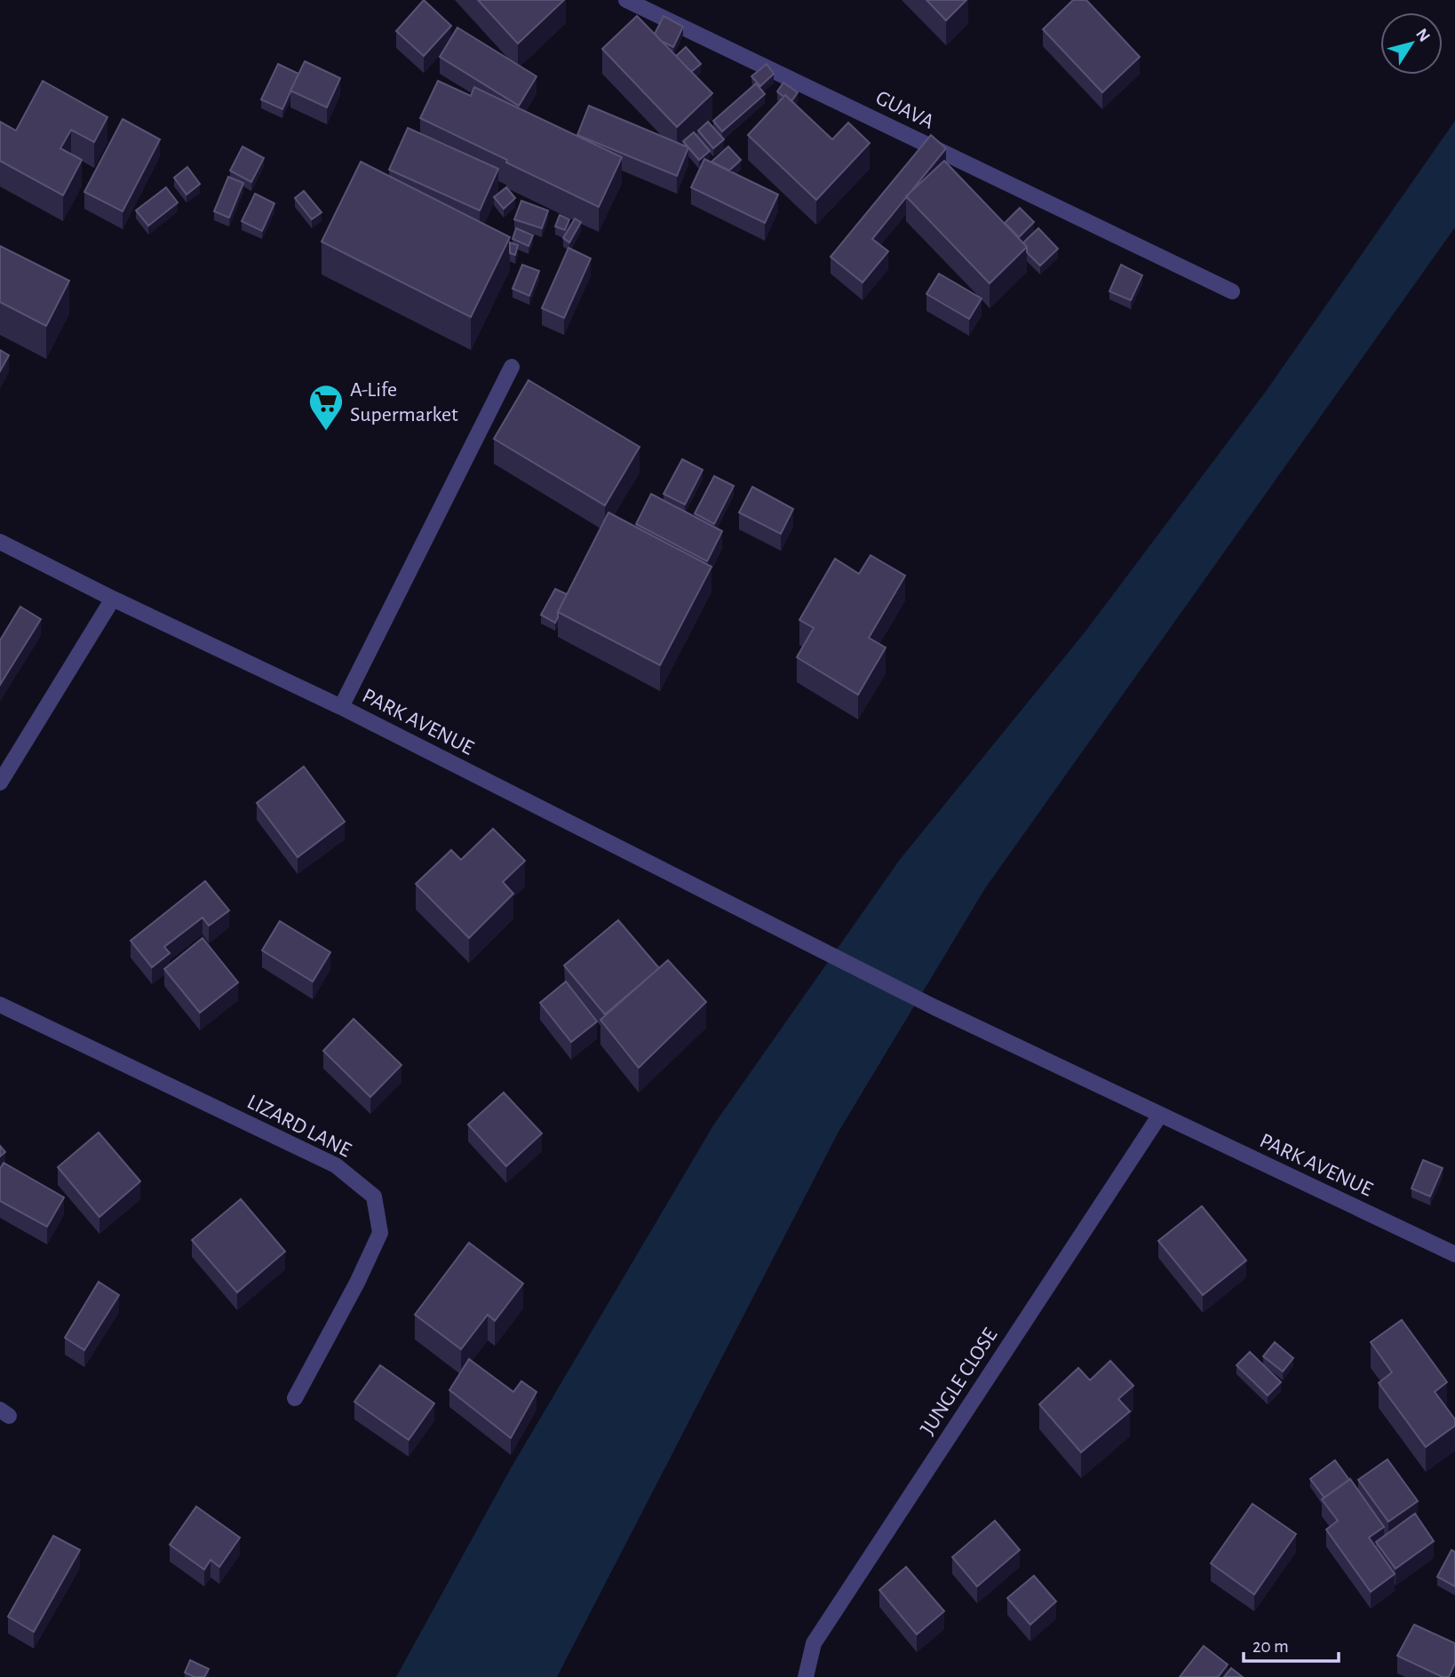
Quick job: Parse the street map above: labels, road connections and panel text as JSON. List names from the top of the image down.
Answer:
{
  "streets": {
    "street": [
      "GUAVA",
      "PARK AVENUE",
      "LIZARD LANE",
      "JUNGLE CLOSE"
    ]
  },
  "crossings": [
    ["PARK AVENUE", "JUNGLE CLOSE"]
  ],
  "places": {
    "supermarket": ["A-Life Supermarket"]
  },
  "scale_bar": "20 m",
  "north": "top right"
}
